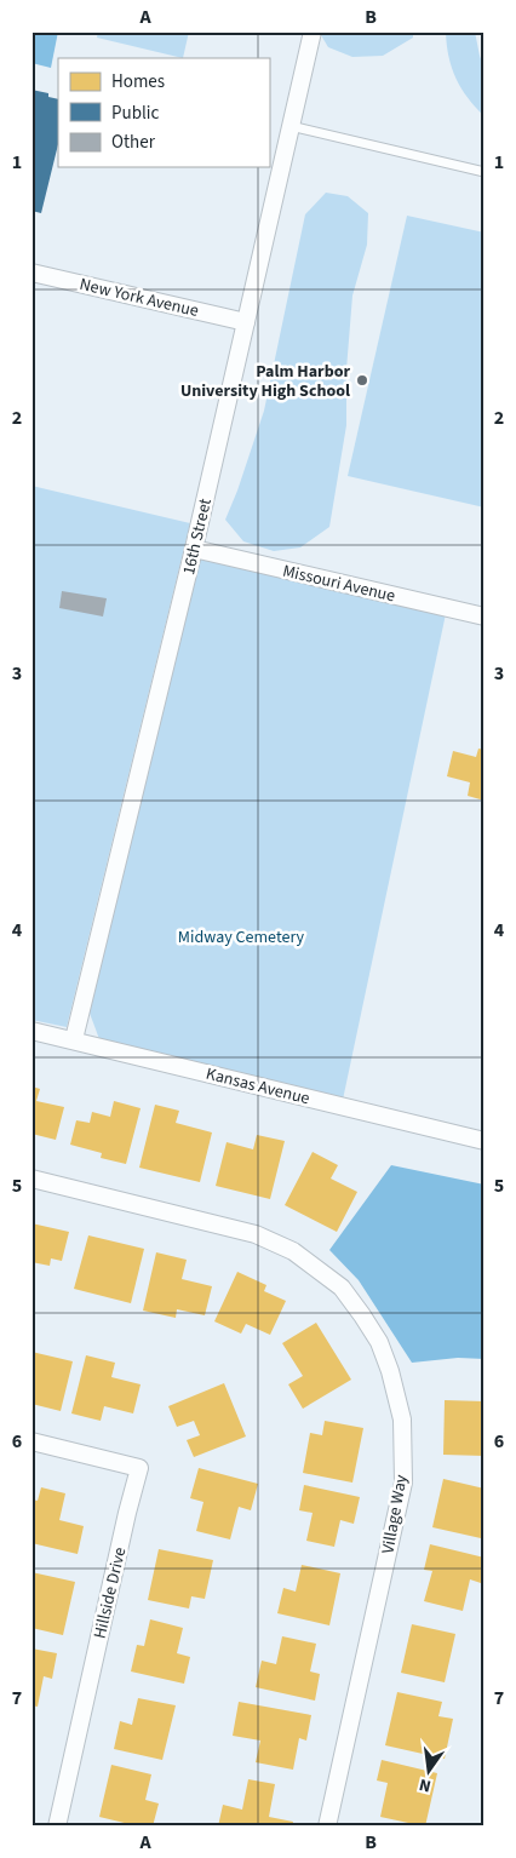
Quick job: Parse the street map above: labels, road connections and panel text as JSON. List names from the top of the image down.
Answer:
{
  "streets": {
    "street": [
      "New York Avenue",
      "16th Street",
      "Missouri Avenue",
      "Kansas Avenue",
      "Village Way",
      "Hillside Drive"
    ]
  },
  "crossings": [
    ["New York Avenue", "16th Street"],
    ["16th Street", "Missouri Avenue"],
    ["16th Street", "Kansas Avenue"]
  ],
  "parks": ["Midway Cemetery"],
  "places": ["Palm Harbor University High School"],
  "legend": ["Homes", "Public", "Other"],
  "north": "bottom",
  "grid": {
    "columns": ["A", "B"],
    "rows": [
      "1",
      "2",
      "3",
      "4",
      "5",
      "6",
      "7"
    ]
  }
}
